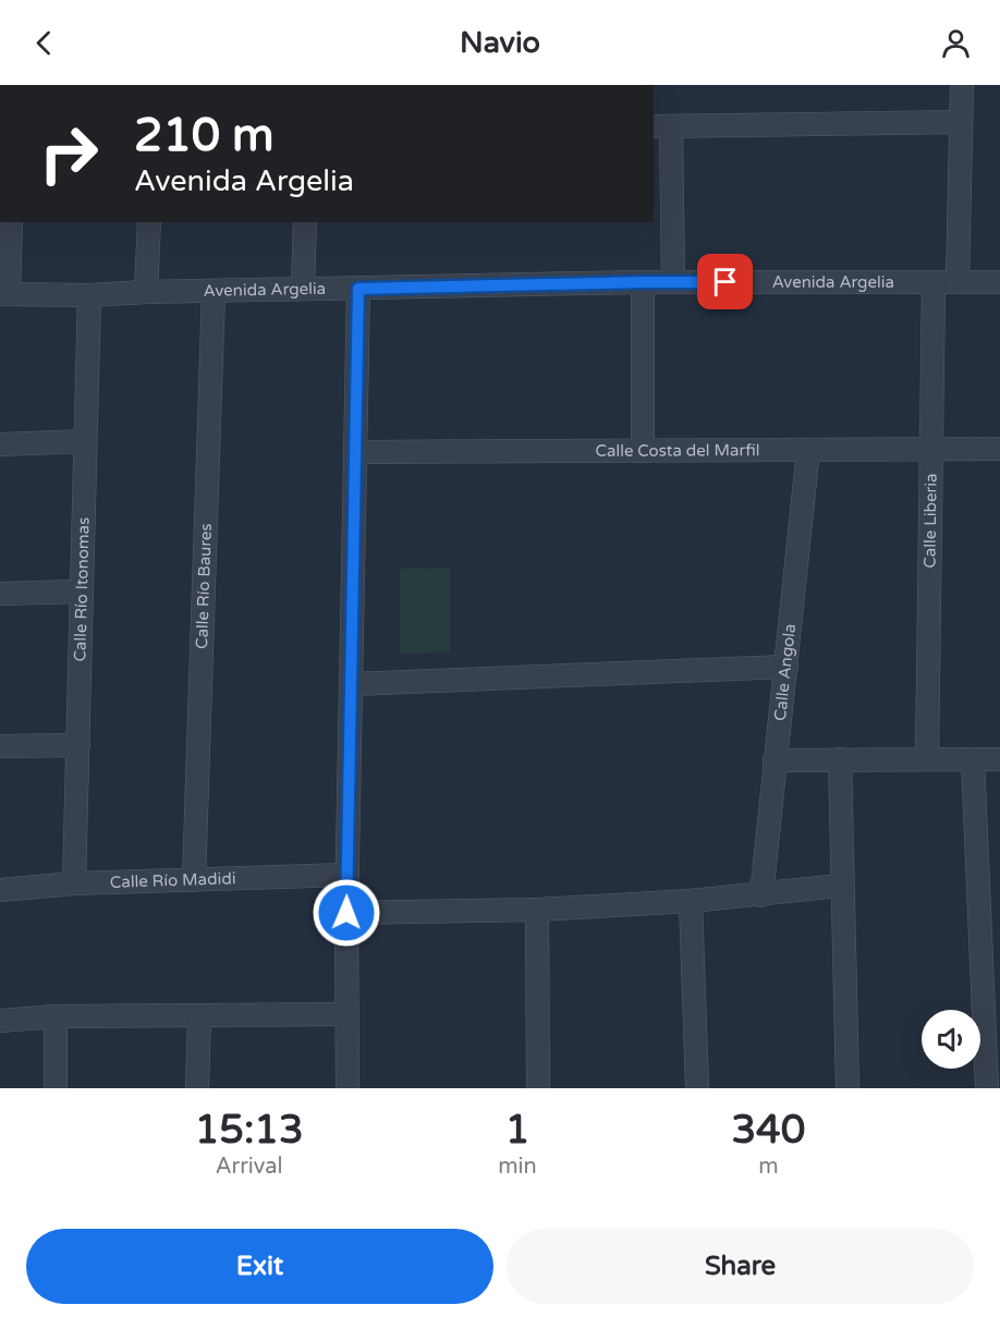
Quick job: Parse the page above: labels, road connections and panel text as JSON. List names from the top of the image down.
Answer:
{
  "streets": {
    "street": [
      "Avenida Argelia",
      "Calle Costa del Marfil",
      "Calle Liberia",
      "Calle Río Baures",
      "Calle Río Itonomas",
      "Calle Angola",
      "Calle Río Madidi"
    ]
  },
  "crossings": [
    ["Avenida Argelia", "Calle Liberia"],
    ["Avenida Argelia", "Calle Río Baures"],
    ["Avenida Argelia", "Calle Río Itonomas"],
    ["Calle Costa del Marfil", "Calle Liberia"],
    ["Calle Costa del Marfil", "Calle Angola"],
    ["Calle Río Baures", "Calle Río Madidi"],
    ["Calle Río Itonomas", "Calle Río Madidi"]
  ],
  "page": {
    "header": "Navio",
    "turn": ["210 m", "Avenida Argelia"],
    "eta": [
      "15:13",
      "Arrival",
      "1",
      "min",
      "340",
      "m"
    ],
    "buttons": ["Exit", "Share"]
  }
}
